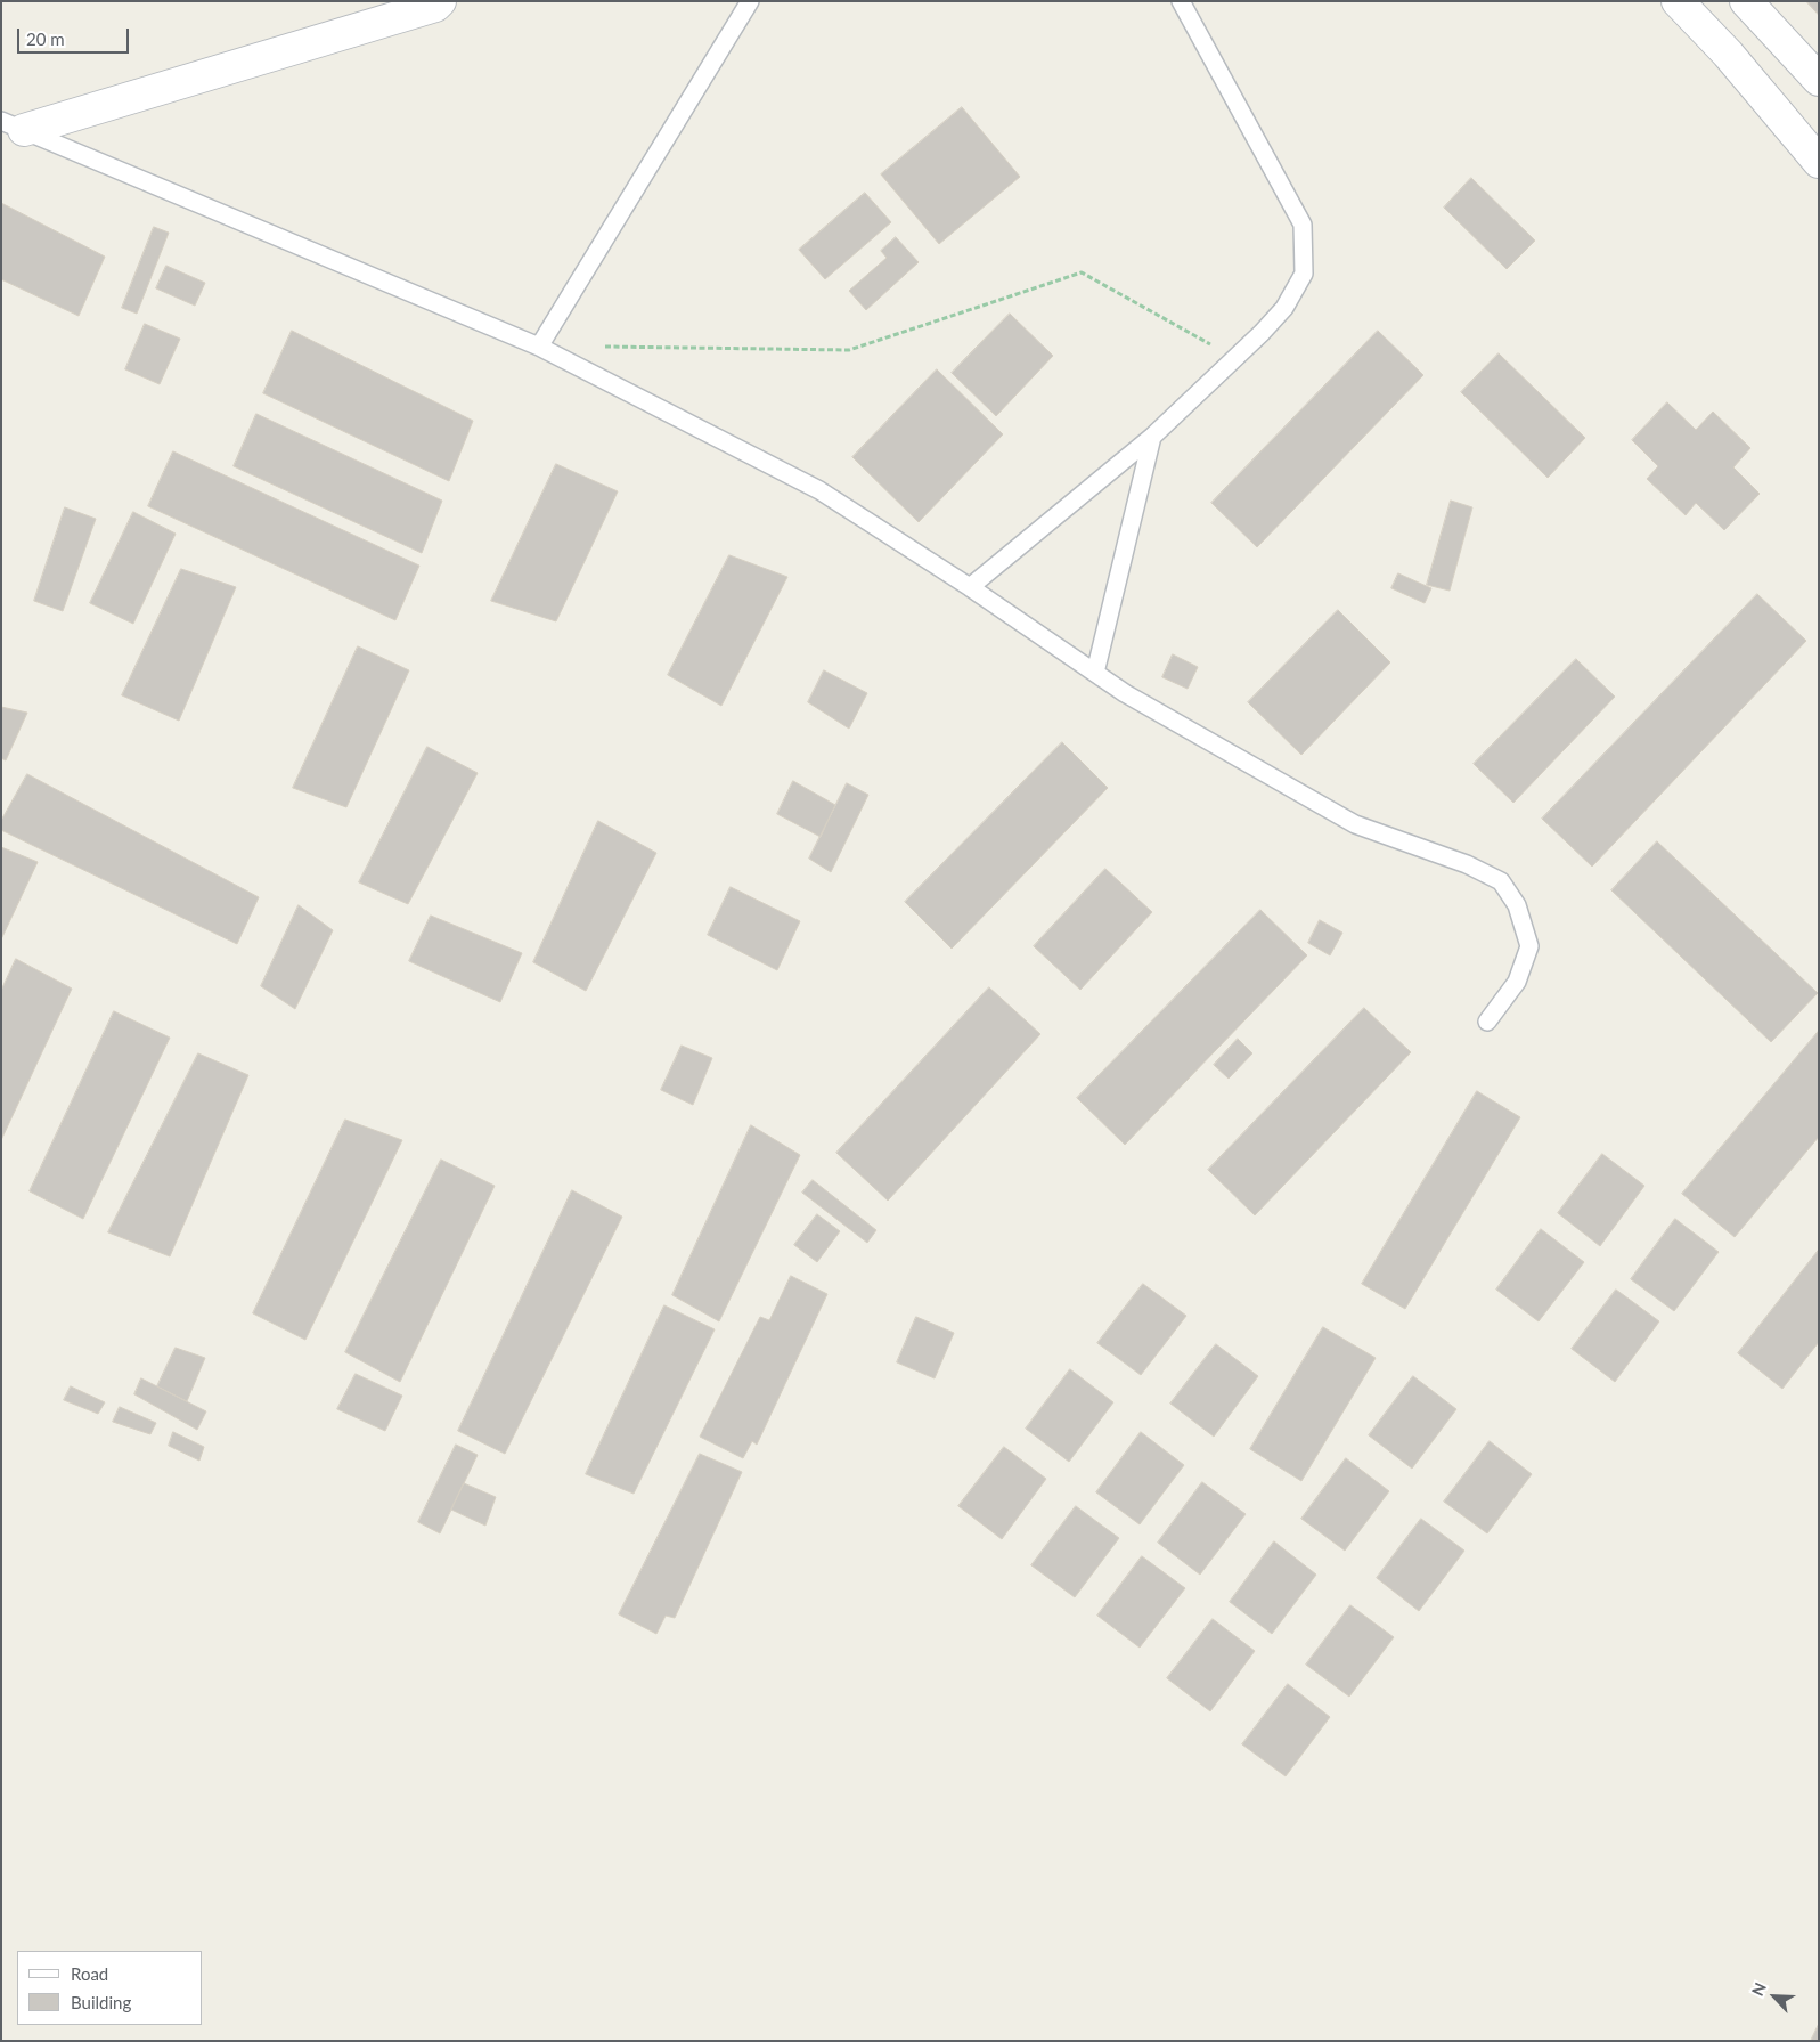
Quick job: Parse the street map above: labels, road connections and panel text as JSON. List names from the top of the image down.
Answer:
{
  "legend": ["Road", "Building"],
  "scale_bar": "20 m",
  "north": "top left"
}
